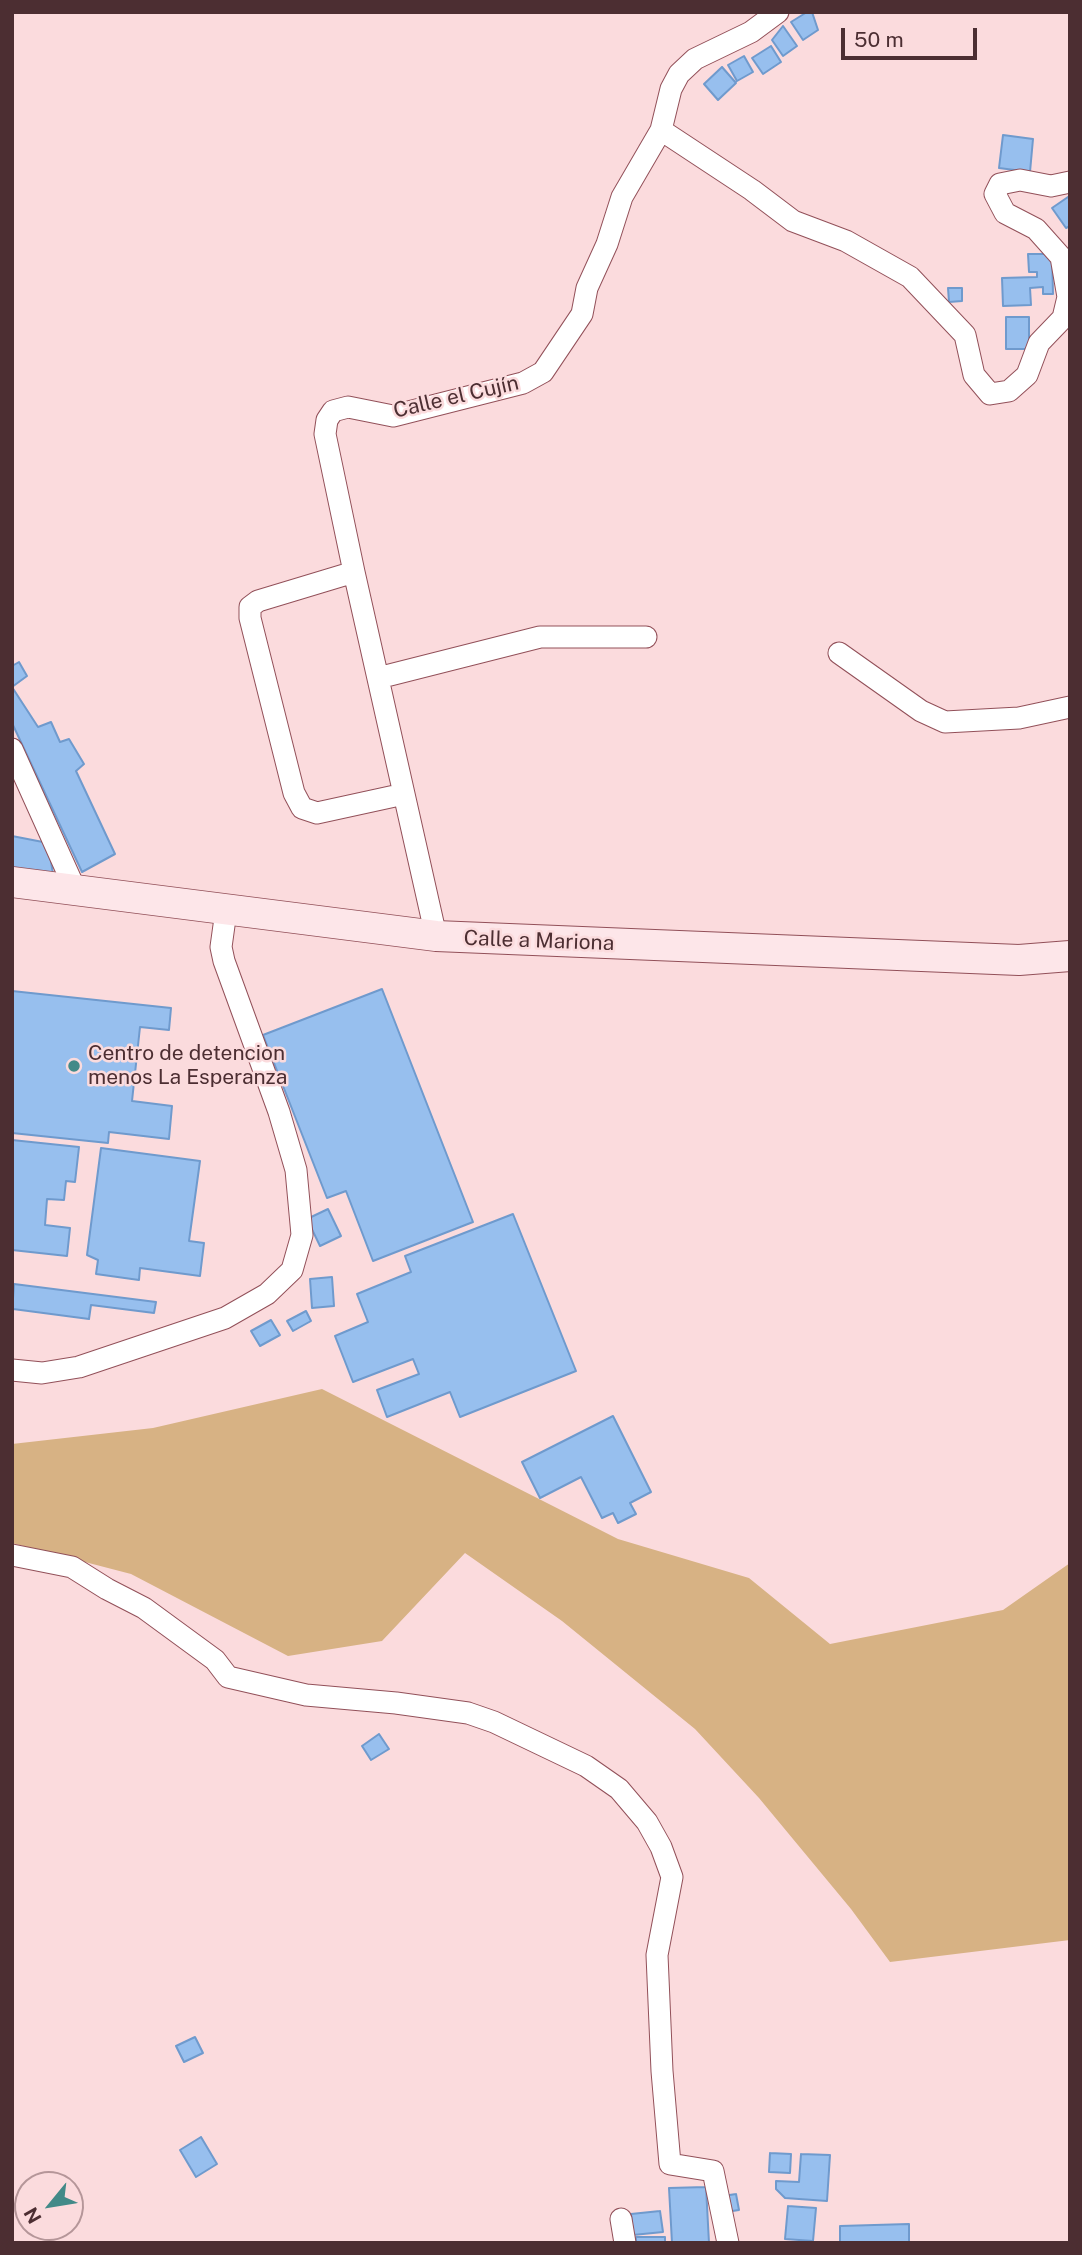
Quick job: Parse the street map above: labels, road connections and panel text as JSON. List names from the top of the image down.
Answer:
{
  "streets": {
    "main road": ["Calle a Mariona"],
    "street": ["Calle el Cujín"]
  },
  "crossings": [
    ["Calle el Cujín", "Calle a Mariona"]
  ],
  "places": ["Centro de detencion menos La Esperanza"],
  "scale_bar": "50 m",
  "north": "bottom left"
}
